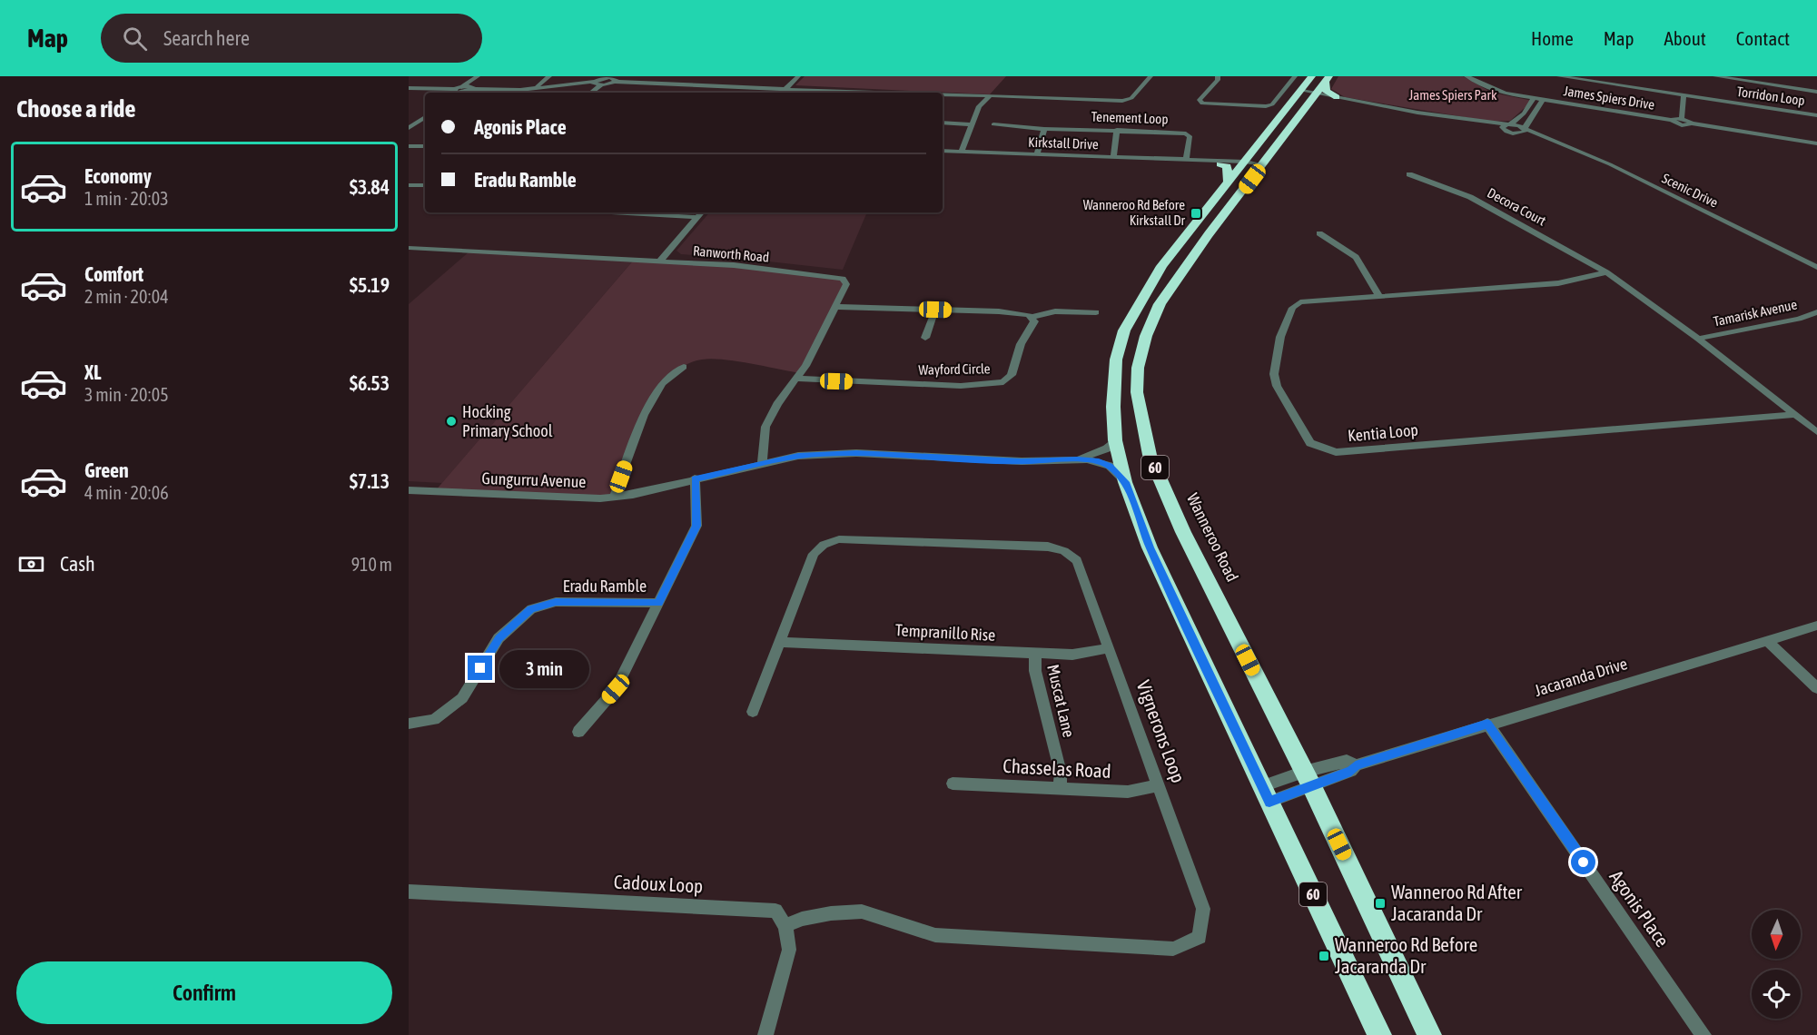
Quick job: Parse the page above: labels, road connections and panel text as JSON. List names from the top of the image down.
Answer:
{
  "streets": {
    "highway": ["60", "Wanneroo Road"],
    "street": [
      "Torridon Loop",
      "James Spiers Drive",
      "Tenement Loop",
      "Kirkstall Drive",
      "Scenic Drive",
      "Decora Court",
      "Ranworth Road",
      "Tamarisk Avenue",
      "Wayford Circle",
      "Kentia Loop",
      "Gungurru Avenue",
      "Eradu Ramble",
      "Tempranillo Rise",
      "Jacaranda Drive",
      "Muscat Lane",
      "Vignerons Loop",
      "Chasselas Road",
      "Cadoux Loop",
      "Agonis Place"
    ]
  },
  "crossings": [
    ["James Spiers Drive", "Scenic Drive"],
    ["Tenement Loop", "Kirkstall Drive"],
    ["Kirkstall Drive", "60"],
    ["Kirkstall Drive", "Wanneroo Road"],
    ["Decora Court", "Kentia Loop"],
    ["Ranworth Road", "Wayford Circle"],
    ["Ranworth Road", "Gungurru Avenue"],
    ["60", "Gungurru Avenue"],
    ["60", "Jacaranda Drive"],
    ["Wanneroo Road", "Jacaranda Drive"],
    ["Tempranillo Rise", "Muscat Lane"],
    ["Tempranillo Rise", "Vignerons Loop"],
    ["Jacaranda Drive", "Agonis Place"],
    ["Muscat Lane", "Chasselas Road"],
    ["Vignerons Loop", "Chasselas Road"],
    ["Vignerons Loop", "Cadoux Loop"]
  ],
  "parks": ["James Spiers Park"],
  "places": {
    "transit": ["Wanneroo Rd Before Kirkstall Dr", "Wanneroo Rd After Jacaranda Dr", "Wanneroo Rd Before Jacaranda Dr"],
    "other": ["Hocking Primary School"]
  },
  "north": "bottom",
  "page": {
    "header": "Map",
    "search": "Search here",
    "nav": [
      "Home",
      "Map",
      "About",
      "Contact"
    ],
    "heading": "Choose a ride",
    "banner": ["Agonis Place", "Eradu Ramble"],
    "list": [
      {
        "name": "Economy",
        "note": "1 min · 20:03",
        "value": "$3.84"
      },
      {
        "name": "Comfort",
        "note": "2 min · 20:04",
        "value": "$5.19"
      },
      {
        "name": "XL",
        "note": "3 min · 20:05",
        "value": "$6.53"
      },
      {
        "name": "Green",
        "note": "4 min · 20:06",
        "value": "$7.13"
      }
    ],
    "pay": ["Cash", "910 m"],
    "bubble": "3 min",
    "buttons": "Confirm"
  }
}
